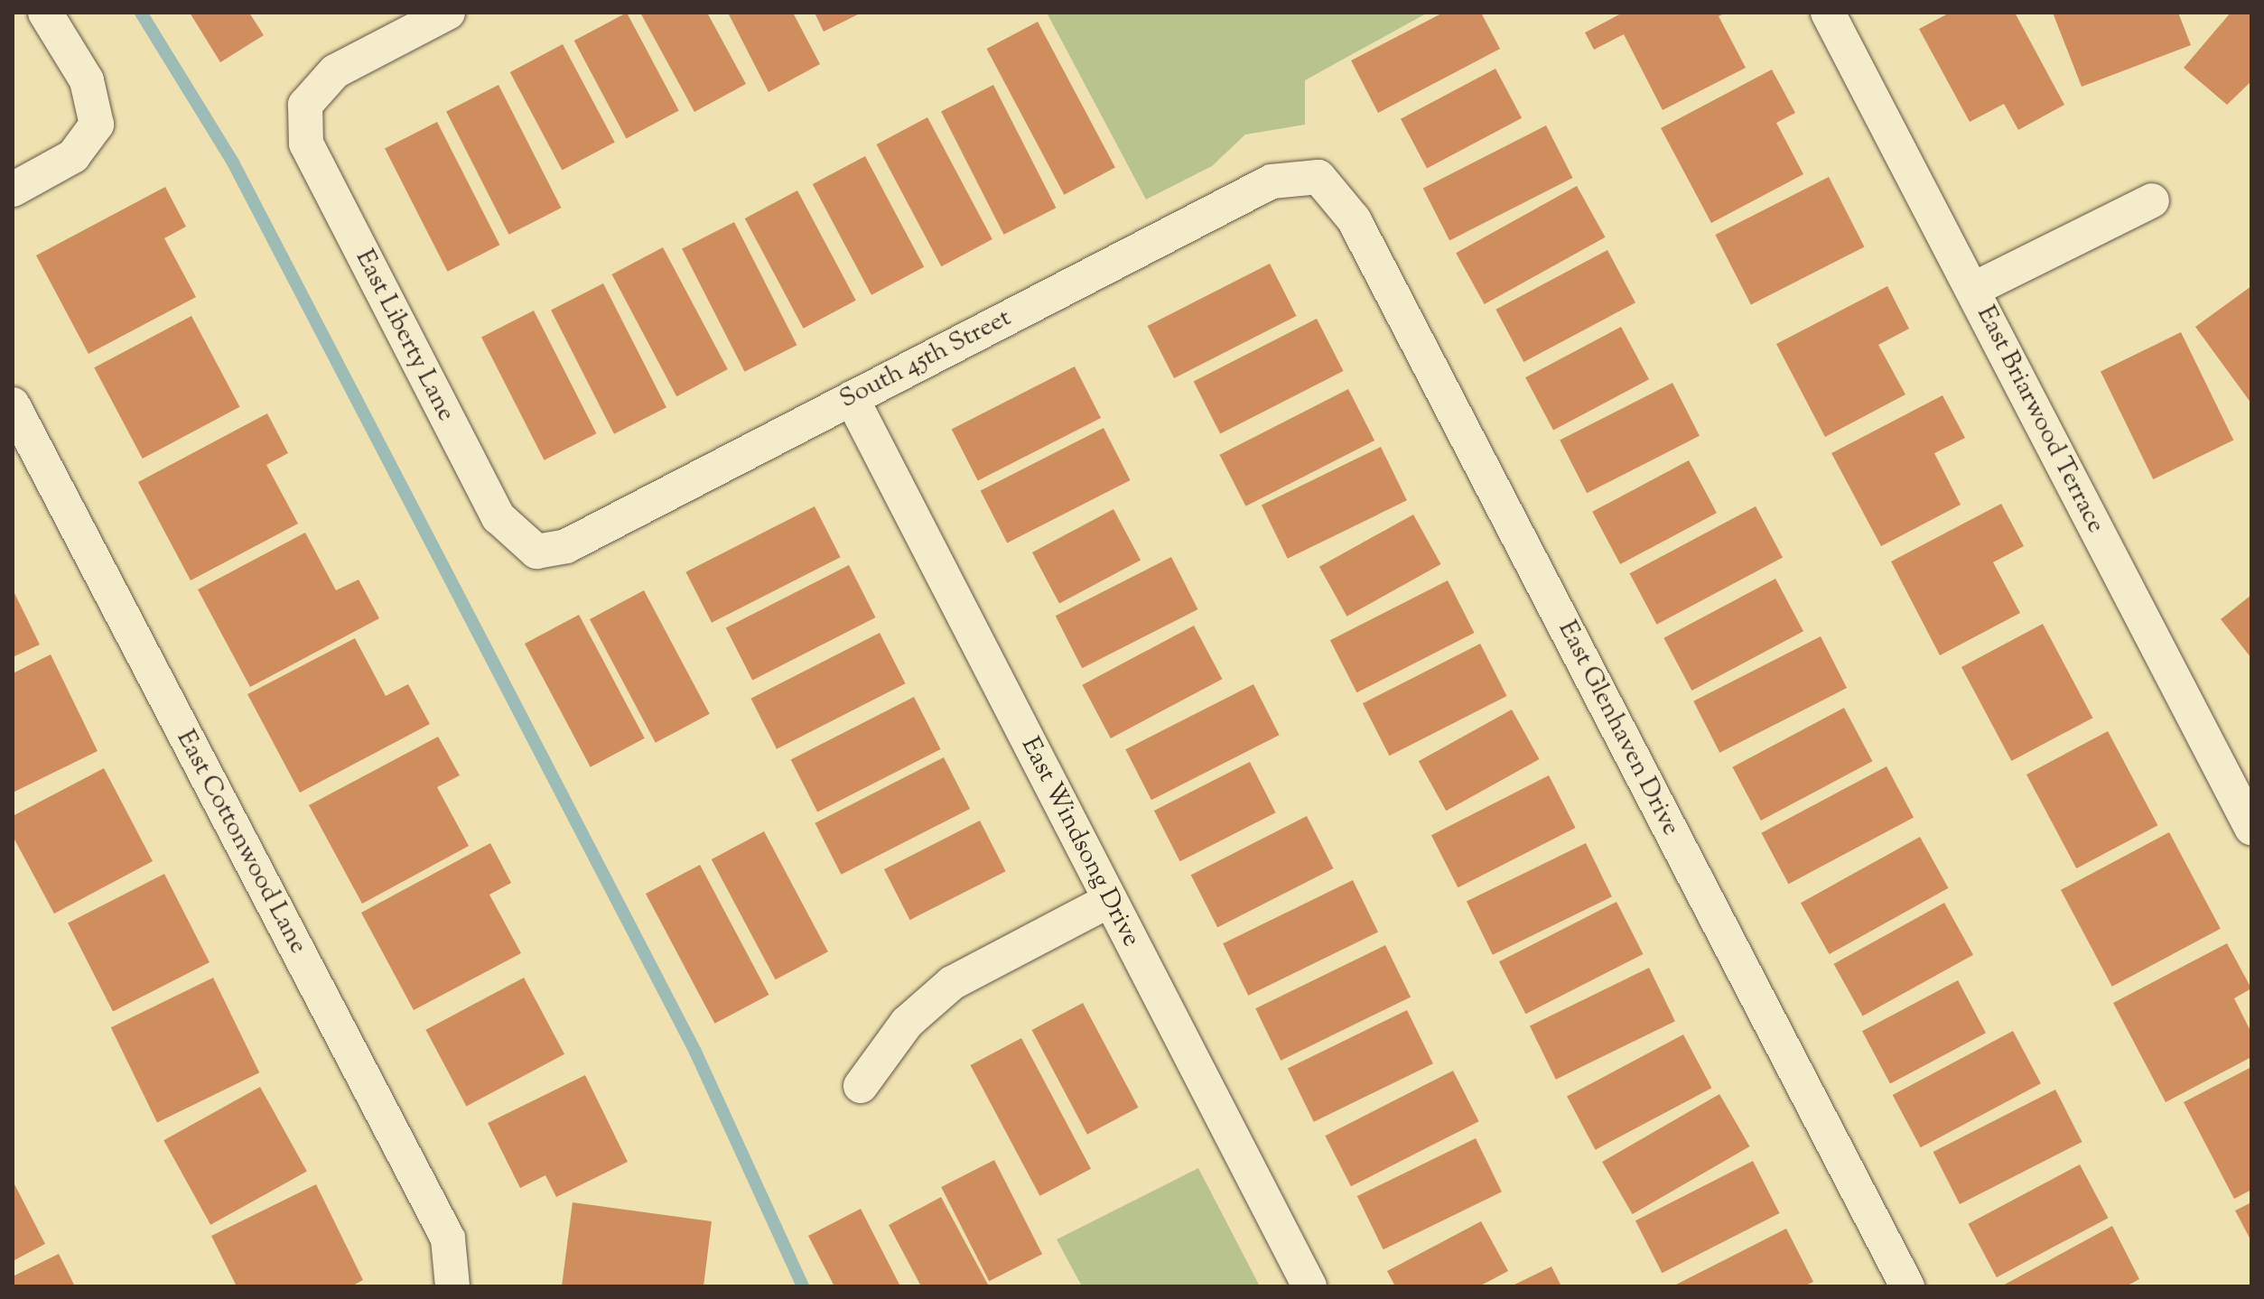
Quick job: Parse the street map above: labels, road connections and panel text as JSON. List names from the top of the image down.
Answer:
{
  "streets": {
    "street": [
      "East Liberty Lane",
      "South 45th Street",
      "East Briarwood Terrace",
      "East Glenhaven Drive",
      "East Cottonwood Lane",
      "East Windsong Drive"
    ]
  },
  "crossings": [
    ["East Liberty Lane", "South 45th Street"],
    ["South 45th Street", "East Glenhaven Drive"],
    ["South 45th Street", "East Windsong Drive"]
  ]
}
